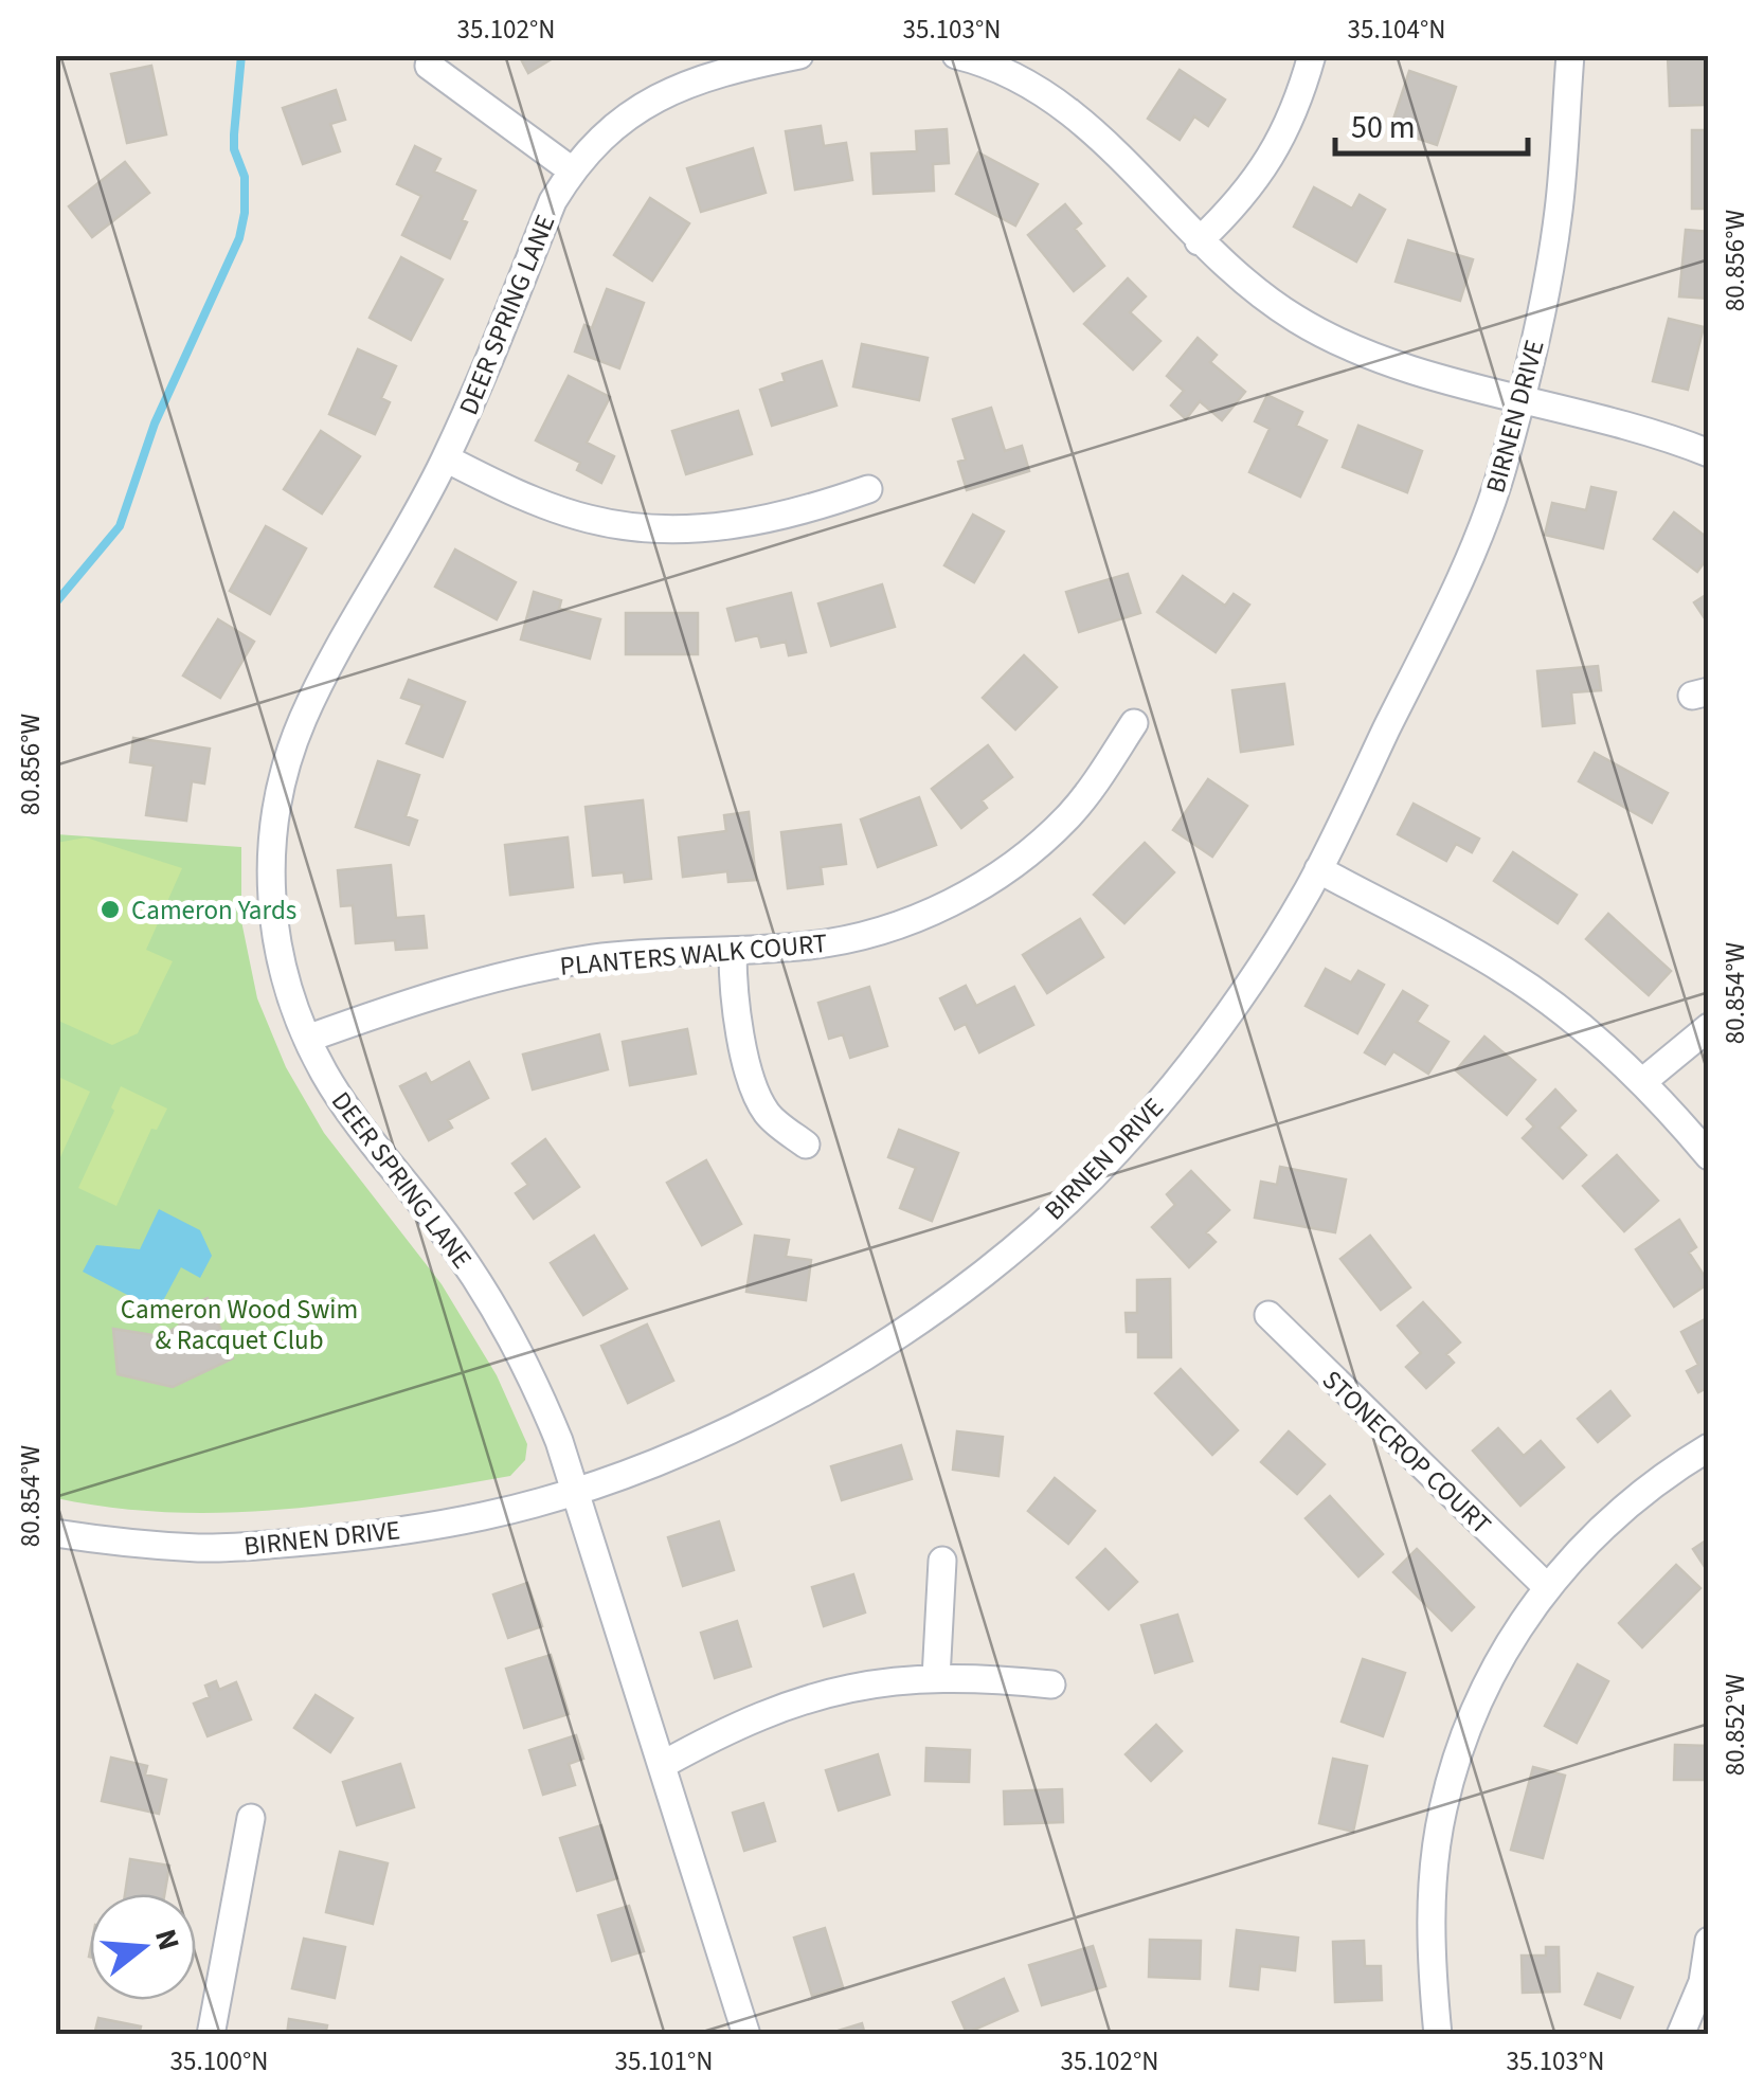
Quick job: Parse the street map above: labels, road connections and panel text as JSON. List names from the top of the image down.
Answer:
{
  "streets": {
    "street": [
      "DEER SPRING LANE",
      "BIRNEN DRIVE",
      "PLANTERS WALK COURT",
      "STONECROP COURT"
    ]
  },
  "crossings": [
    ["DEER SPRING LANE", "BIRNEN DRIVE"],
    ["DEER SPRING LANE", "PLANTERS WALK COURT"]
  ],
  "parks": ["Cameron Wood Swim & Racquet Club"],
  "places": ["Cameron Yards"],
  "scale_bar": "50 m",
  "north": "right",
  "coordinates": [
    "35.102°N",
    "35.103°N",
    "35.104°N",
    "80.856°W",
    "80.854°W",
    "80.852°W",
    "35.100°N",
    "35.101°N"
  ]
}
